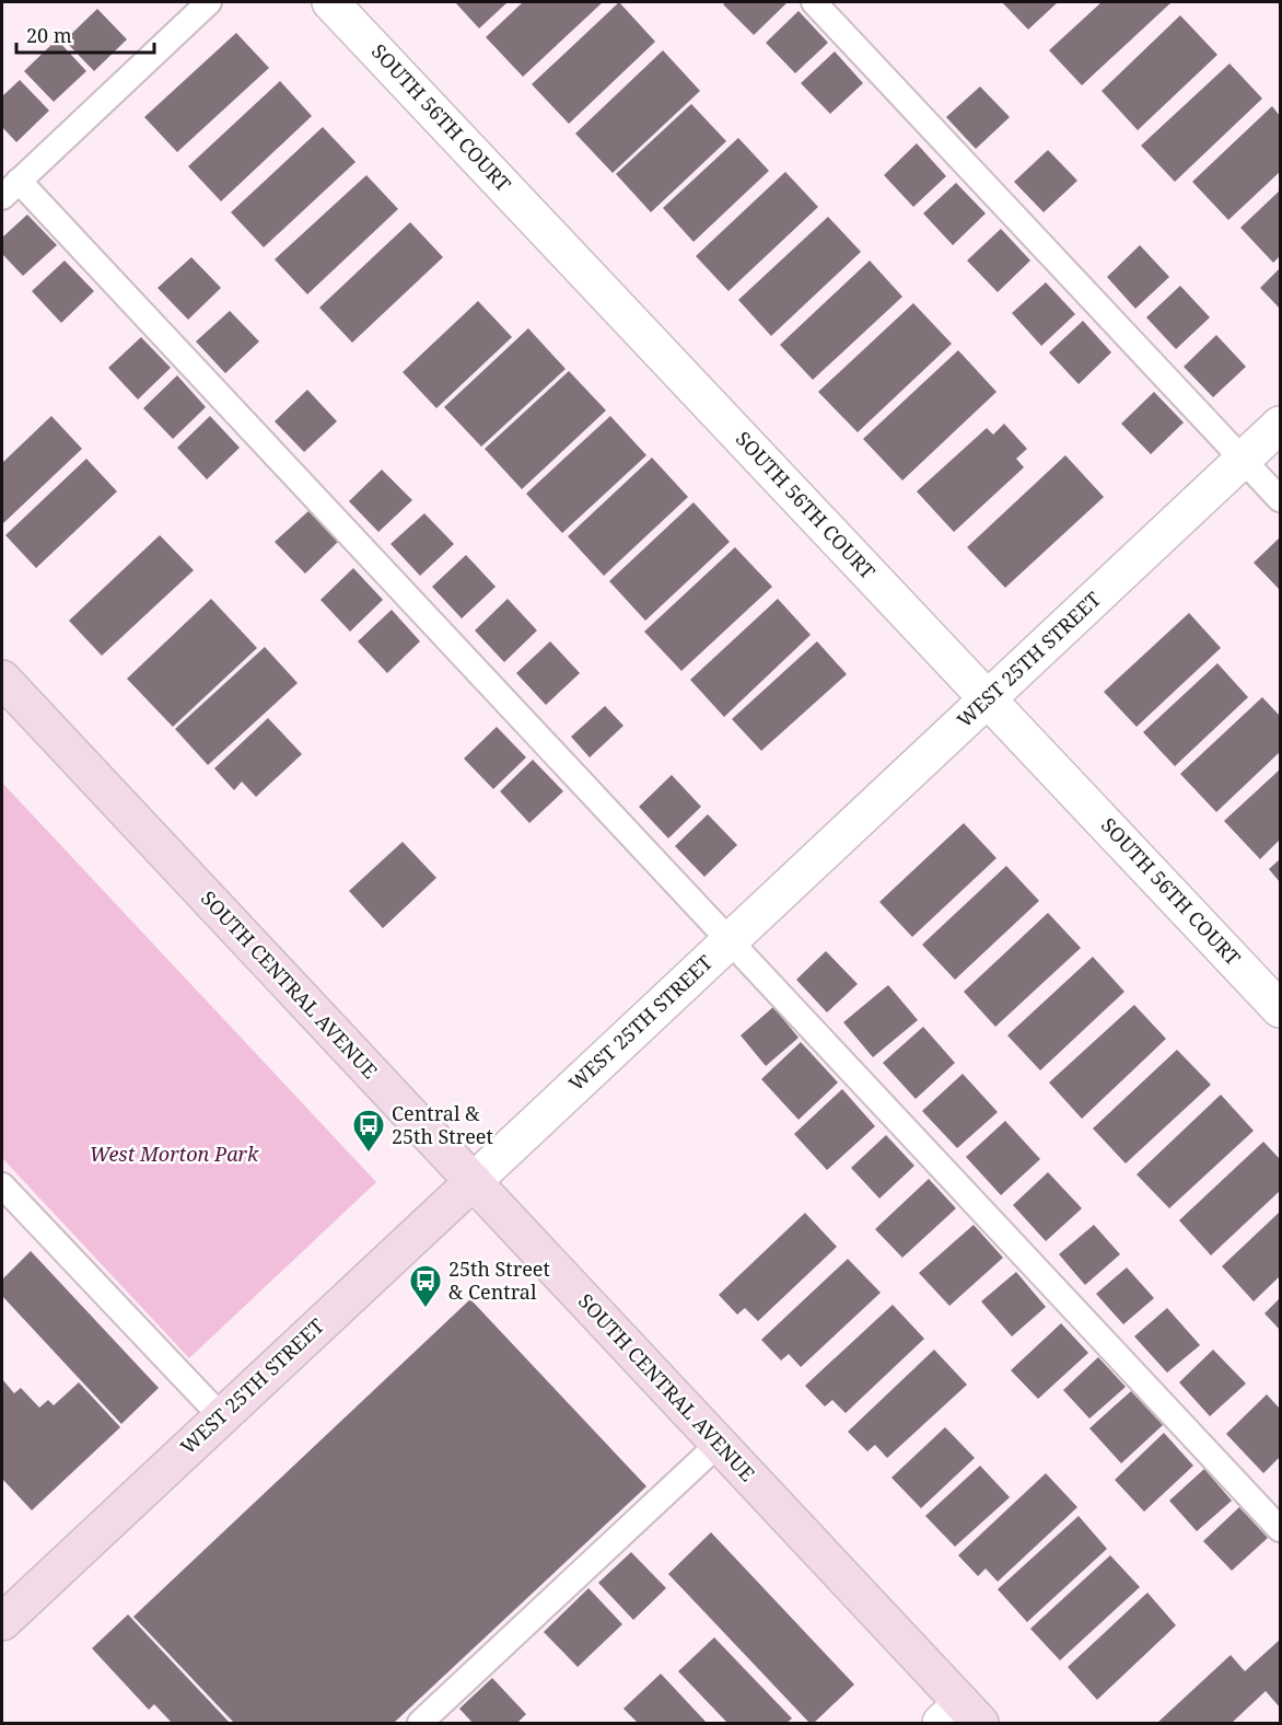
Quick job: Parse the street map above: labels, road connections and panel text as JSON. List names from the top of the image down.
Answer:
{
  "streets": {
    "street": ["SOUTH 56TH COURT", "WEST 25TH STREET", "SOUTH CENTRAL AVENUE"]
  },
  "crossings": [
    ["SOUTH 56TH COURT", "WEST 25TH STREET"],
    ["WEST 25TH STREET", "SOUTH CENTRAL AVENUE"]
  ],
  "parks": ["West Morton Park"],
  "places": {
    "bus stop": ["Central & 25th Street", "25th Street & Central"]
  },
  "scale_bar": "20 m"
}
